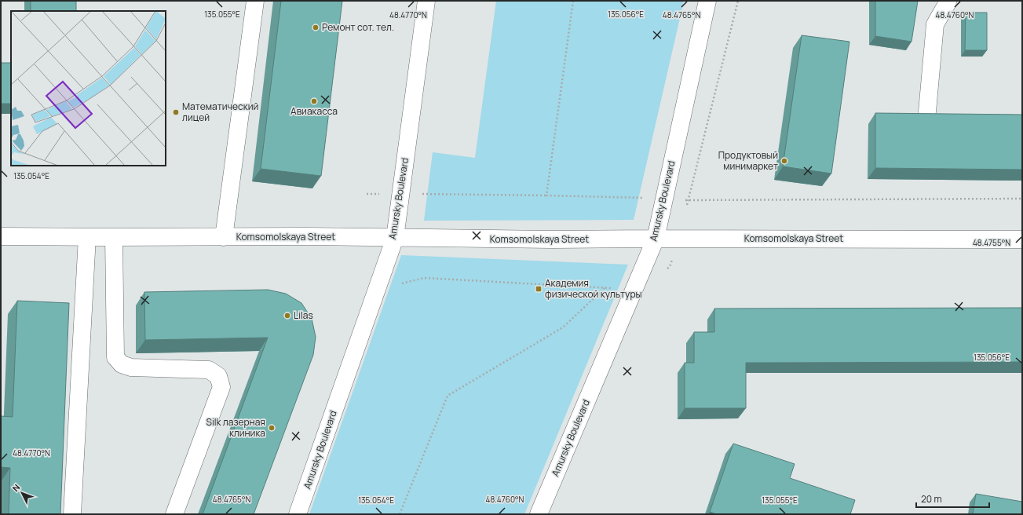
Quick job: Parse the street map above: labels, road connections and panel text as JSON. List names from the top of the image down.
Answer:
{
  "streets": {
    "street": ["Amursky Boulevard", "Komsomolskaya Street"]
  },
  "crossings": [
    ["Amursky Boulevard", "Komsomolskaya Street"]
  ],
  "places": {
    "other": [
      "Ремонт сот. тел.",
      "Авиакасса",
      "Математический лицей",
      "Продуктовый минимаркет",
      "Lilas",
      "Silk лазерная клиника"
    ],
    "transit": ["Академия физической культуры"]
  },
  "scale_bar": "20 m",
  "north": "top left",
  "coordinates": [
    "135.055°E",
    "135.056°E",
    "48.4770°N",
    "48.4765°N",
    "48.4760°N",
    "135.054°E",
    "48.4755°N"
  ]
}
